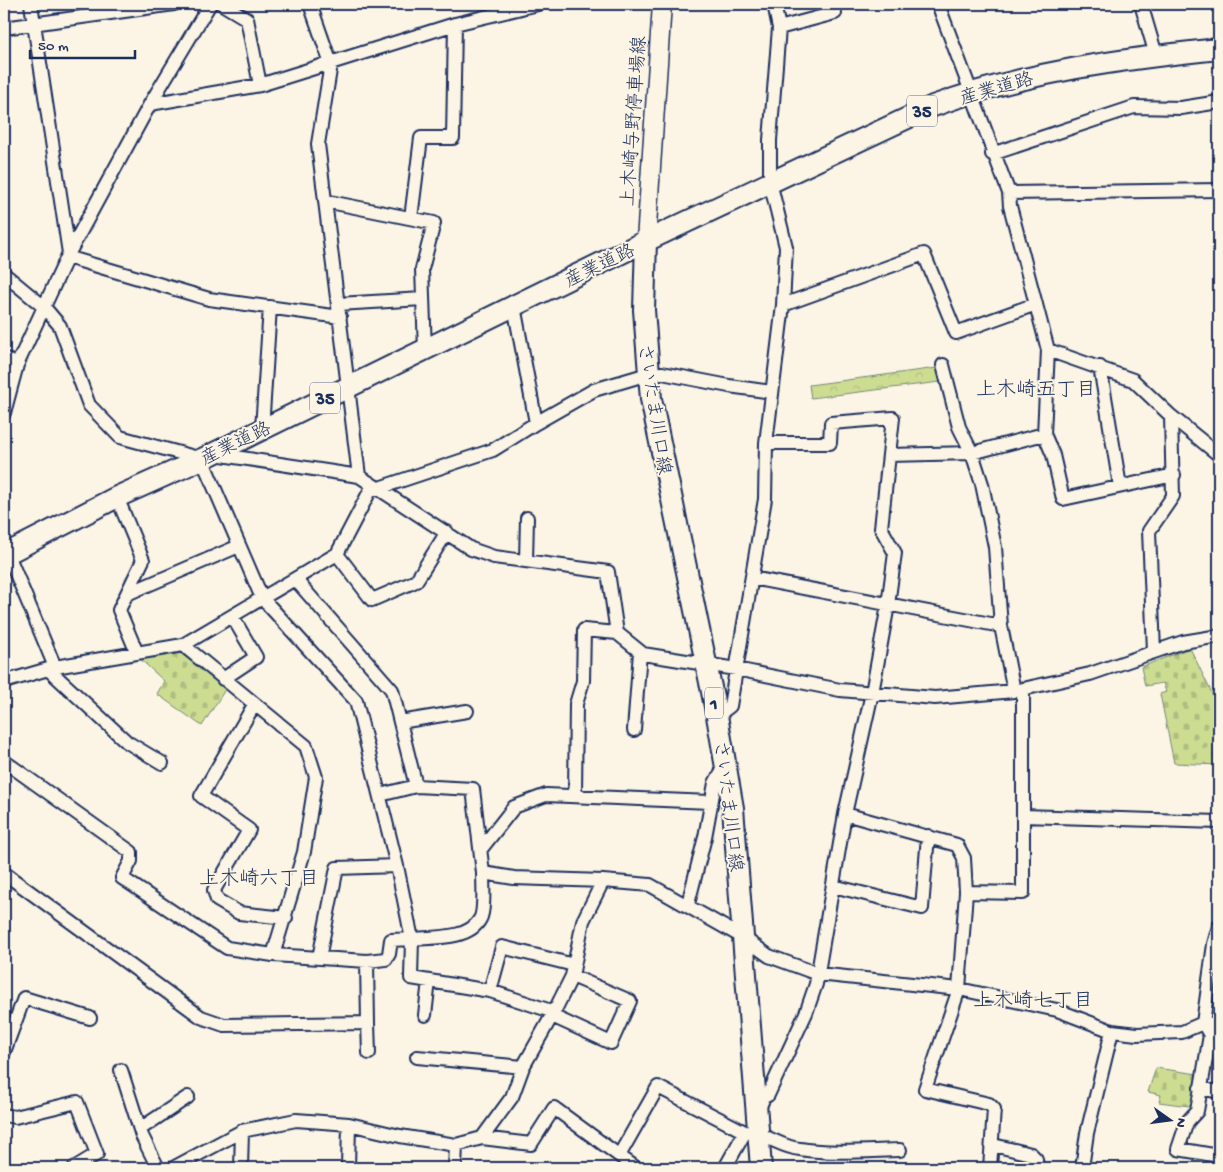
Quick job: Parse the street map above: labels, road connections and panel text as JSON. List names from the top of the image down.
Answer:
{
  "streets": {
    "main road": [
      "産業道路",
      "35",
      "上木崎与野停車場線",
      "さいたま川口線",
      "1"
    ]
  },
  "crossings": [
    ["産業道路", "上木崎与野停車場線"],
    ["産業道路", "さいたま川口線"],
    ["上木崎与野停車場線", "さいたま川口線"]
  ],
  "districts": ["上木崎五丁目", "上木崎六丁目", "上木崎七丁目"],
  "scale_bar": "50 m",
  "north": "right"
}
